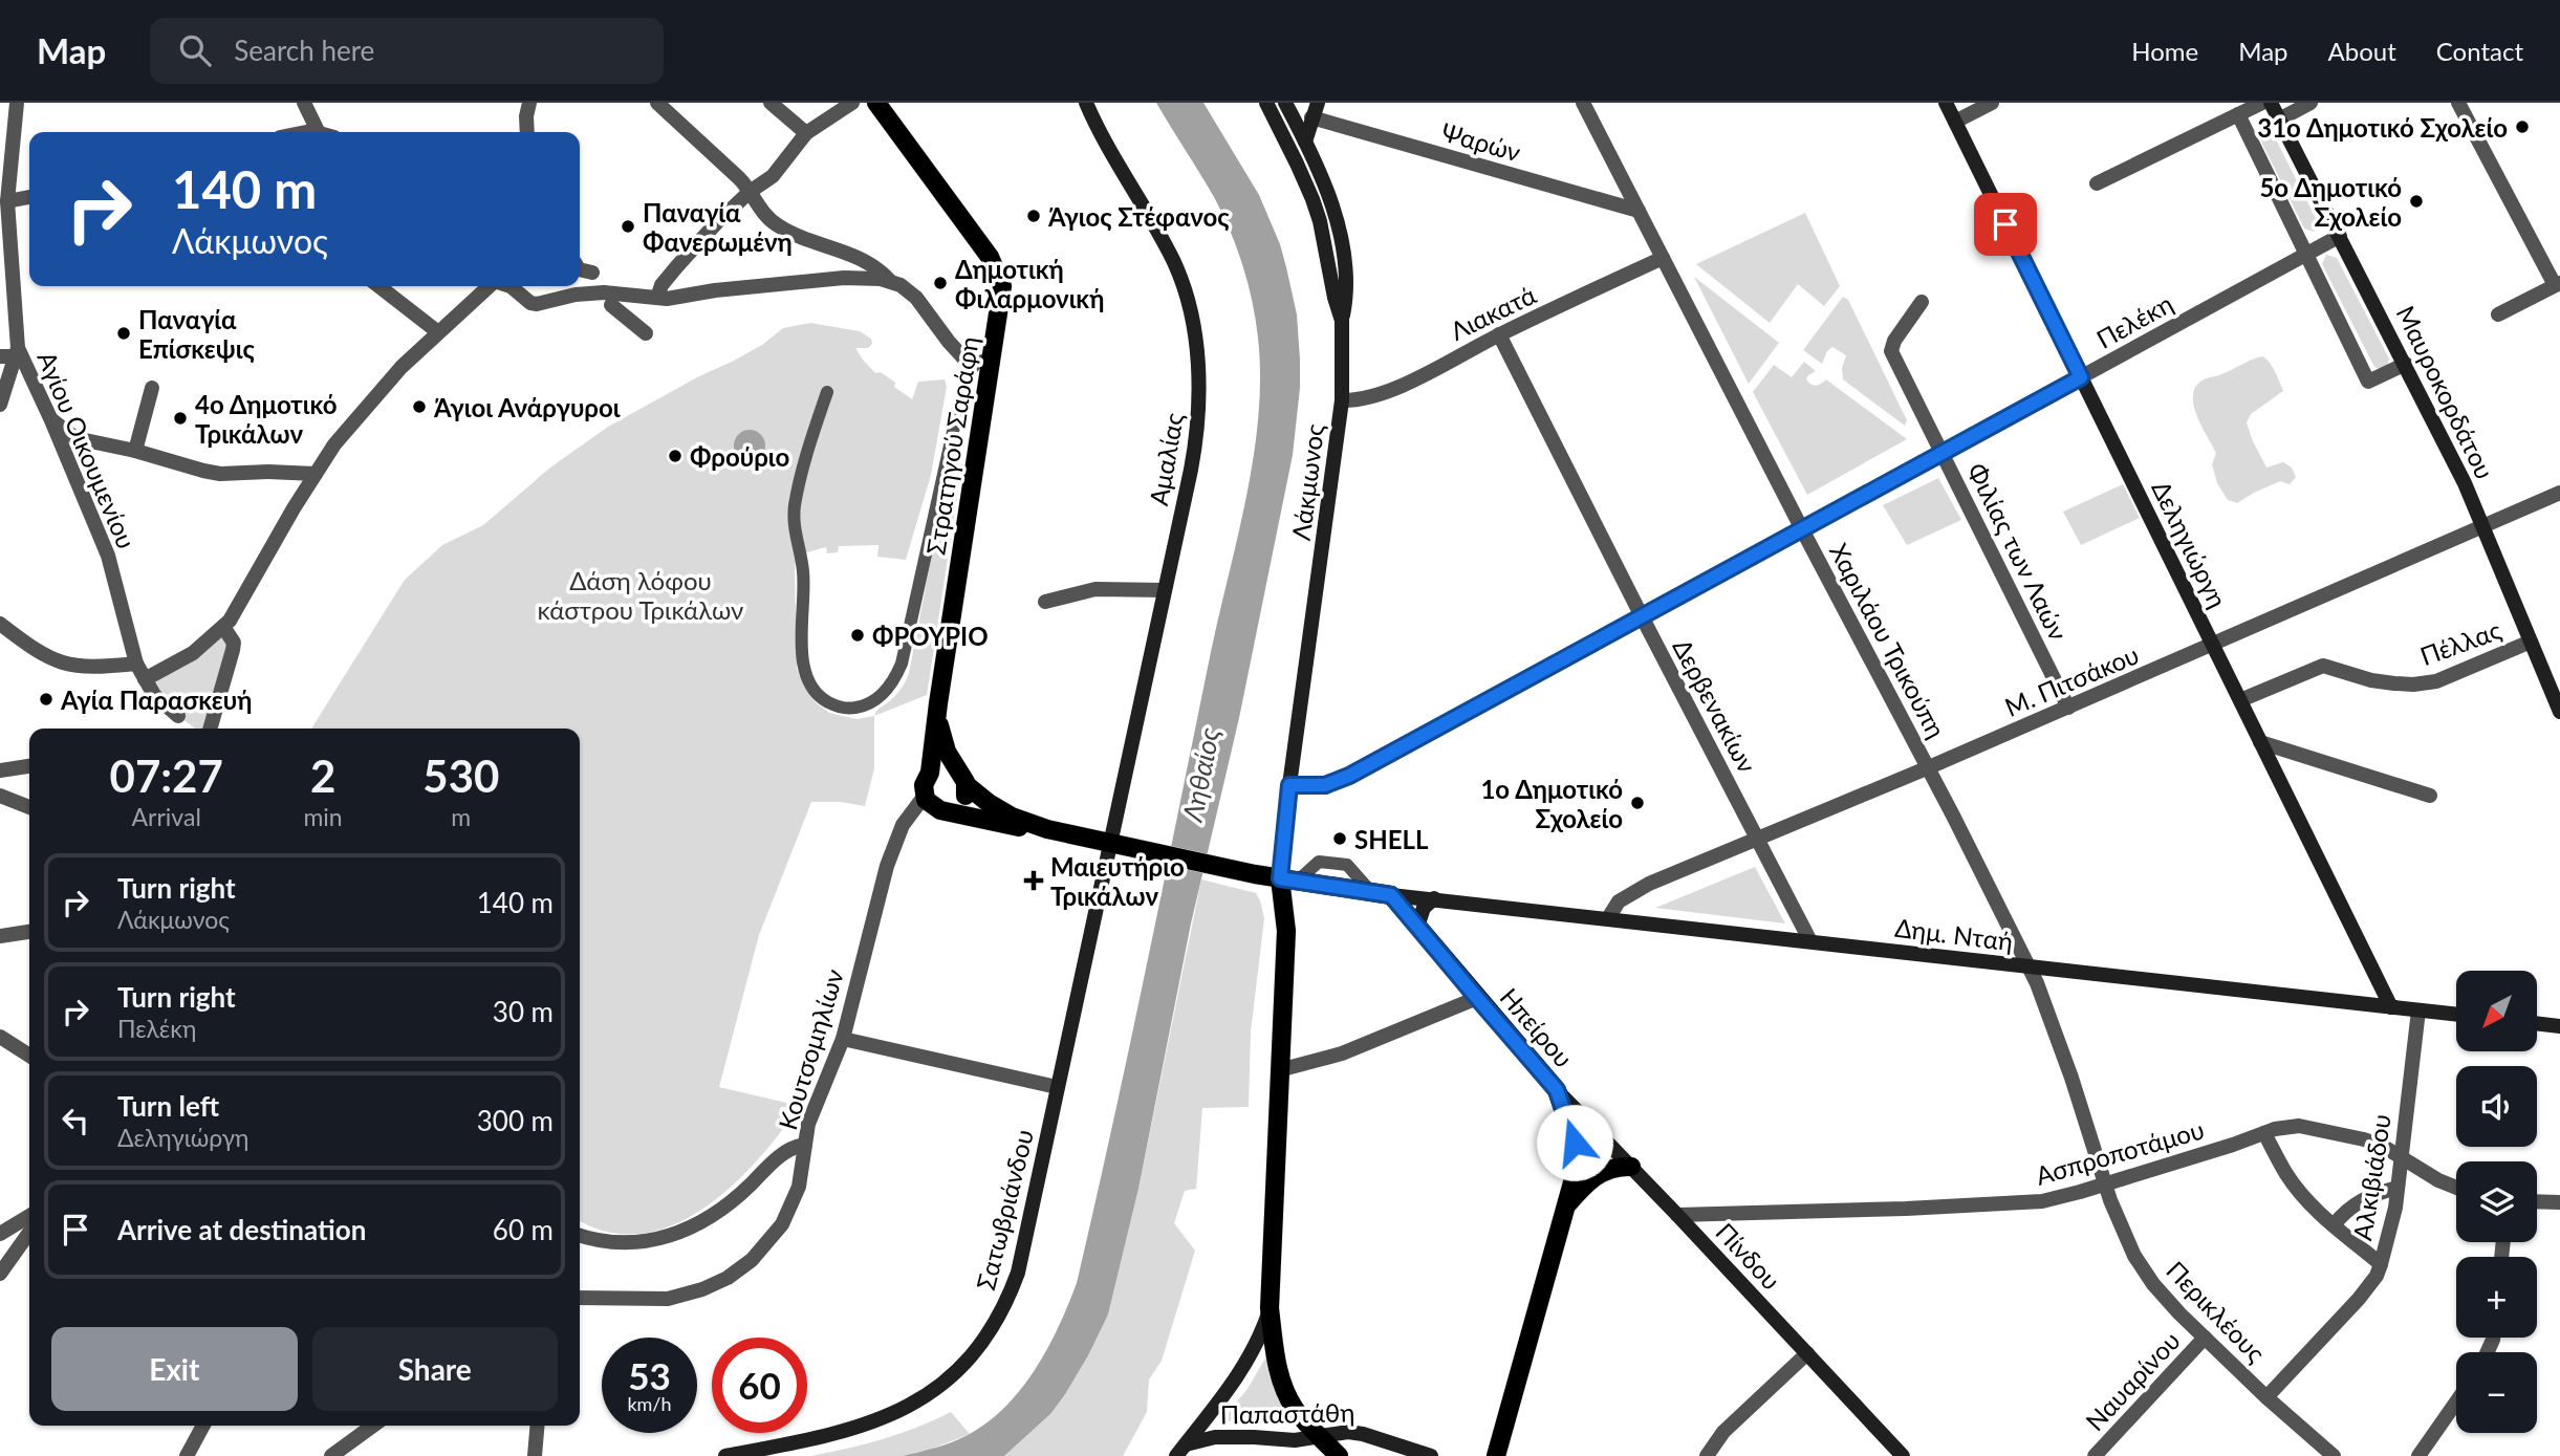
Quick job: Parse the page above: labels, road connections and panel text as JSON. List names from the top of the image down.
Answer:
{
  "streets": {
    "main road": ["Στρατηγού Σαράφη", "Ηπείρου"],
    "street": [
      "Ψαρών",
      "Λιακατά",
      "Πελέκη",
      "Μαυροκορδάτου",
      "Αγίου Οικουμενίου",
      "Αμαλίας",
      "Λάκμωνος",
      "Δεληγιώργη",
      "Φιλίας των Λαών",
      "Χαριλάου Τρικούπη",
      "Πέλλας",
      "Μ. Πιτσάκου",
      "Δερβενακίων",
      "Δημ. Νταή",
      "Κουτσομηλίων",
      "Ασπροποτάμου",
      "Αλκιβιάδου",
      "Σατωβριάνδου",
      "Πίνδου",
      "Περικλέους",
      "Ναυαρίνου",
      "Παπαστάθη"
    ]
  },
  "crossings": [
    ["Ψαρών", "Χαριλάου Τρικούπη"],
    ["Λιακατά", "Λάκμωνος"],
    ["Λιακατά", "Χαριλάου Τρικούπη"],
    ["Λιακατά", "Δερβενακίων"],
    ["Πελέκη", "Μαυροκορδάτου"],
    ["Πελέκη", "Λάκμωνος"],
    ["Πελέκη", "Δεληγιώργη"],
    ["Πελέκη", "Φιλίας των Λαών"],
    ["Πελέκη", "Χαριλάου Τρικούπη"],
    ["Πελέκη", "Δερβενακίων"],
    ["Μαυροκορδάτου", "Πέλλας"],
    ["Μαυροκορδάτου", "Μ. Πιτσάκου"],
    ["Αμαλίας", "Σατωβριάνδου"],
    ["Δεληγιώργη", "Πέλλας"],
    ["Δεληγιώργη", "Μ. Πιτσάκου"],
    ["Δεληγιώργη", "Δημ. Νταή"],
    ["Φιλίας των Λαών", "Μ. Πιτσάκου"],
    ["Χαριλάου Τρικούπη", "Μ. Πιτσάκου"],
    ["Χαριλάου Τρικούπη", "Δημ. Νταή"],
    ["Χαριλάου Τρικούπη", "Περικλέους"],
    ["Μ. Πιτσάκου", "Δερβενακίων"],
    ["Μ. Πιτσάκου", "Δημ. Νταή"],
    ["Δερβενακίων", "Δημ. Νταή"],
    ["Δημ. Νταή", "Ηπείρου"],
    ["Δημ. Νταή", "Αλκιβιάδου"],
    ["Δημ. Νταή", "Περικλέους"],
    ["Ηπείρου", "Πίνδου"],
    ["Ασπροποτάμου", "Αλκιβιάδου"],
    ["Ασπροποτάμου", "Πίνδου"],
    ["Ασπροποτάμου", "Περικλέους"],
    ["Αλκιβιάδου", "Περικλέους"],
    ["Περικλέους", "Ναυαρίνου"]
  ],
  "water": ["Ληθαίος"],
  "parks": ["Δάση λόφου κάστρου Τρικάλων"],
  "places": {
    "other": [
      "31ο Δημοτικό Σχολείο",
      "5ο Δημοτικό Σχολείο",
      "Άγιος Στέφανος",
      "Παναγία Φανερωμένη",
      "Δημοτική Φιλαρμονική",
      "Παναγία Επίσκεψις",
      "Άγιοι Ανάργυροι",
      "4ο Δημοτικό Τρικάλων",
      "Φρούριο",
      "ΦΡΟΥΡΙΟ",
      "Αγία Παρασκευή",
      "1ο Δημοτικό Σχολείο",
      "SHELL"
    ],
    "health": ["Μαιευτήριο Τρικάλων"]
  },
  "north": "bottom left",
  "page": {
    "header": "Map",
    "search": "Search here",
    "nav": [
      "Home",
      "Map",
      "About",
      "Contact"
    ],
    "turn": ["140 m", "Λάκμωνος"],
    "eta": [
      "07:27",
      "Arrival",
      "2",
      "min",
      "530",
      "m"
    ],
    "list": [
      {
        "name": "Turn right",
        "note": "Λάκμωνος",
        "value": "140 m"
      },
      {
        "name": "Turn right",
        "note": "Πελέκη",
        "value": "30 m"
      },
      {
        "name": "Turn left",
        "note": "Δεληγιώργη",
        "value": "300 m"
      },
      {
        "name": "Arrive at destination",
        "value": "60 m"
      }
    ],
    "map_buttons": ["+", "−"],
    "buttons": ["Exit", "Share"],
    "speed": "53 km/h",
    "limit": "60"
  }
}
